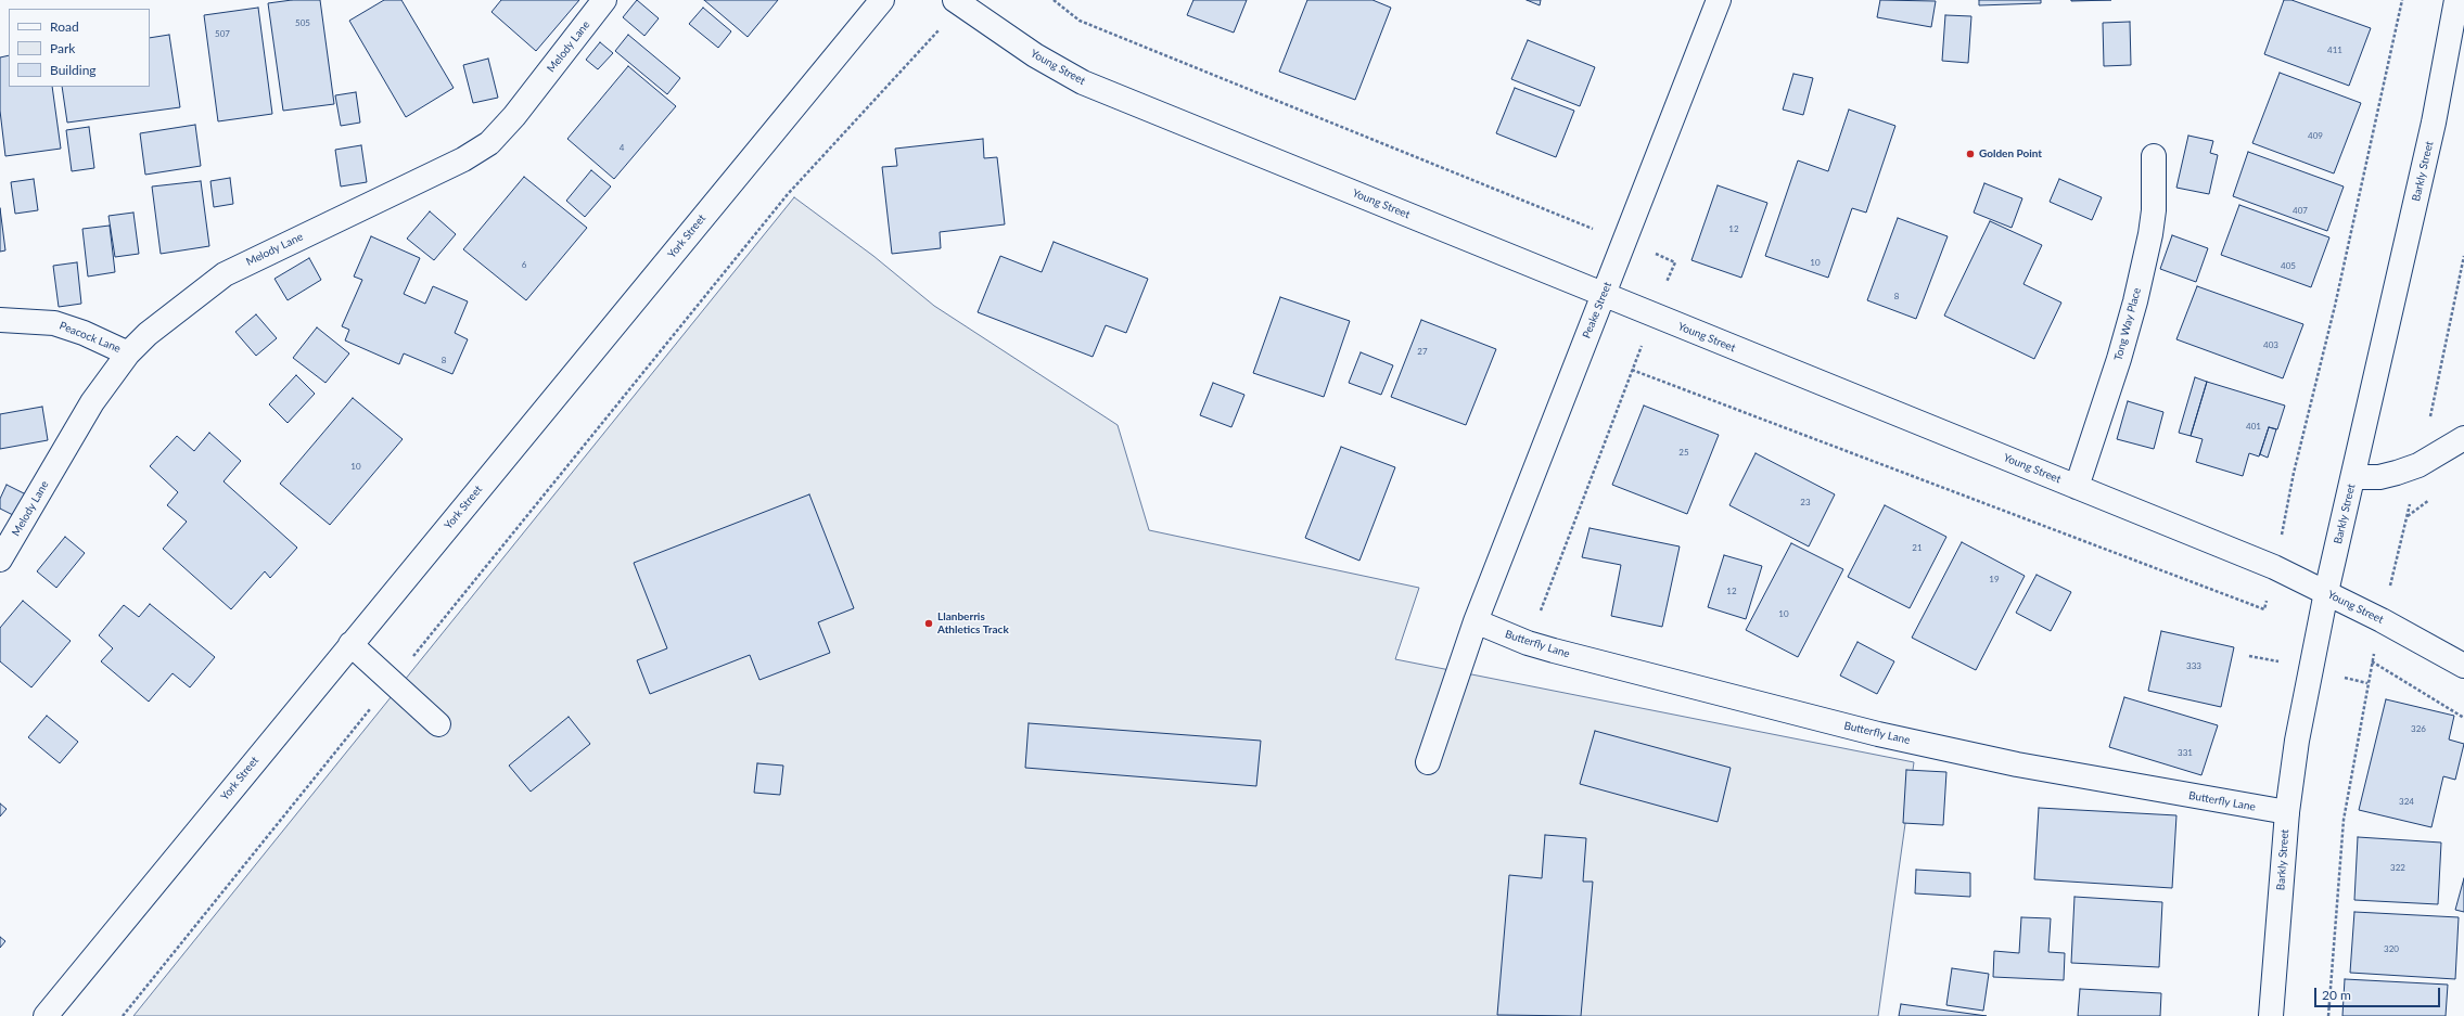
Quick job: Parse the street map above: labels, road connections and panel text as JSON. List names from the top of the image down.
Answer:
{
  "streets": {
    "street": [
      "Melody Lane",
      "Young Street",
      "Barkly Street",
      "York Street",
      "Peake Street",
      "Tong Way Place",
      "Peacock Lane",
      "Butterfly Lane"
    ]
  },
  "crossings": [
    ["Melody Lane", "Peacock Lane"],
    ["Young Street", "Barkly Street"],
    ["Young Street", "Peake Street"],
    ["Young Street", "Tong Way Place"],
    ["Barkly Street", "Butterfly Lane"],
    ["Peake Street", "Butterfly Lane"]
  ],
  "places": ["Golden Point", "Llanberris Athletics Track"],
  "house_numbers": [
    "505",
    "507",
    "411",
    "409",
    "4",
    "407",
    "12",
    "10",
    "6",
    "405",
    "8",
    "403",
    "27",
    "8",
    "401",
    "25",
    "10",
    "23",
    "21",
    "19",
    "12",
    "10",
    "333",
    "326",
    "331",
    "324",
    "322",
    "320"
  ],
  "legend": ["Road", "Park", "Building"],
  "scale_bar": "20 m"
}
